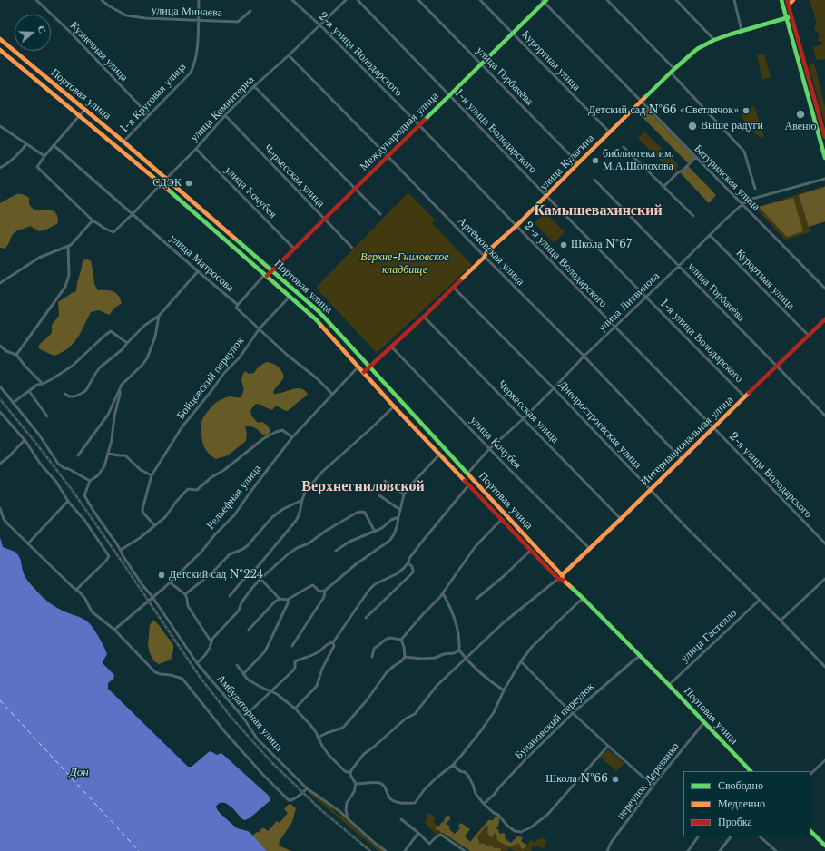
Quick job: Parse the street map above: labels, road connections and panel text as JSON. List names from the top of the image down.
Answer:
{
  "streets": {
    "main road": [
      "Портовая улица",
      "Международная улица",
      "улица Кулагина",
      "Интернациональная улица"
    ],
    "street": [
      "улица Минаева",
      "Кузнечная улица",
      "2-я улица Володарского",
      "Курортная улица",
      "улица Горбачёва",
      "1-я Круговая улица",
      "улица Коминтерна",
      "1-я улица Володарского",
      "Черкесская улица",
      "Батуринская улица",
      "улица Кочубея",
      "Артёмовская улица",
      "улица Матросова",
      "улица Литвинова",
      "Бойцовский переулок",
      "Днепростроевская улица",
      "Рельефная улица",
      "улица Гастелло",
      "Амбулаторная улица",
      "Булановский переулок",
      "переулок Деревянко"
    ]
  },
  "crossings": [
    ["улица Минаева", "1-я Круговая улица"],
    ["Кузнечная улица", "1-я Круговая улица"],
    ["2-я улица Володарского", "улица Коминтерна"],
    ["2-я улица Володарского", "Международная улица"],
    ["2-я улица Володарского", "улица Кулагина"],
    ["2-я улица Володарского", "улица Литвинова"],
    ["2-я улица Володарского", "Интернациональная улица"],
    ["Курортная улица", "Международная улица"],
    ["Курортная улица", "улица Кулагина"],
    ["Курортная улица", "улица Литвинова"],
    ["Курортная улица", "Интернациональная улица"],
    ["улица Горбачёва", "Международная улица"],
    ["улица Горбачёва", "улица Кулагина"],
    ["улица Горбачёва", "улица Литвинова"],
    ["улица Горбачёва", "Интернациональная улица"],
    ["Портовая улица", "1-я Круговая улица"],
    ["Портовая улица", "улица Коминтерна"],
    ["Портовая улица", "Международная улица"],
    ["Портовая улица", "улица Кулагина"],
    ["Портовая улица", "улица Литвинова"],
    ["Портовая улица", "Бойцовский переулок"],
    ["Портовая улица", "Интернациональная улица"],
    ["Портовая улица", "Рельефная улица"],
    ["Портовая улица", "улица Гастелло"],
    ["Портовая улица", "Булановский переулок"],
    ["Портовая улица", "переулок Деревянко"],
    ["улица Коминтерна", "Черкесская улица"],
    ["улица Коминтерна", "улица Кочубея"],
    ["улица Коминтерна", "Артёмовская улица"],
    ["улица Коминтерна", "улица Матросова"],
    ["Международная улица", "1-я улица Володарского"],
    ["Международная улица", "Черкесская улица"],
    ["Международная улица", "Батуринская улица"],
    ["Международная улица", "улица Кочубея"],
    ["Международная улица", "Артёмовская улица"],
    ["Международная улица", "улица Матросова"],
    ["1-я улица Володарского", "улица Кулагина"],
    ["1-я улица Володарского", "улица Литвинова"],
    ["1-я улица Володарского", "Интернациональная улица"],
    ["улица Кулагина", "Черкесская улица"],
    ["улица Кулагина", "Батуринская улица"],
    ["улица Кулагина", "улица Кочубея"],
    ["улица Кулагина", "Артёмовская улица"],
    ["улица Кулагина", "Днепростроевская улица"],
    ["Черкесская улица", "улица Литвинова"],
    ["Черкесская улица", "Интернациональная улица"],
    ["Батуринская улица", "улица Литвинова"],
    ["улица Кочубея", "улица Литвинова"],
    ["улица Кочубея", "Интернациональная улица"],
    ["Артёмовская улица", "улица Литвинова"],
    ["Артёмовская улица", "Интернациональная улица"],
    ["улица Матросова", "Бойцовский переулок"],
    ["улица Матросова", "Рельефная улица"],
    ["улица Литвинова", "Днепростроевская улица"],
    ["Днепростроевская улица", "Интернациональная улица"],
    ["Днепростроевская улица", "улица Гастелло"],
    ["Рельефная улица", "Амбулаторная улица"]
  ],
  "districts": ["Камышевахинский", "Верхнегниловской"],
  "water": ["Дон"],
  "parks": ["Верхне-Гниловское кладбище"],
  "places": [
    "Детский сад №66 «Светлячок»",
    "Авеню",
    "Выше радуги",
    "библиотека им. М.А.Шолохова",
    "СДЭК",
    "Школа №67",
    "Детский сад №224",
    "Школа №66"
  ],
  "legend": ["Свободно", "Медленно", "Пробка"],
  "north": "right"
}
